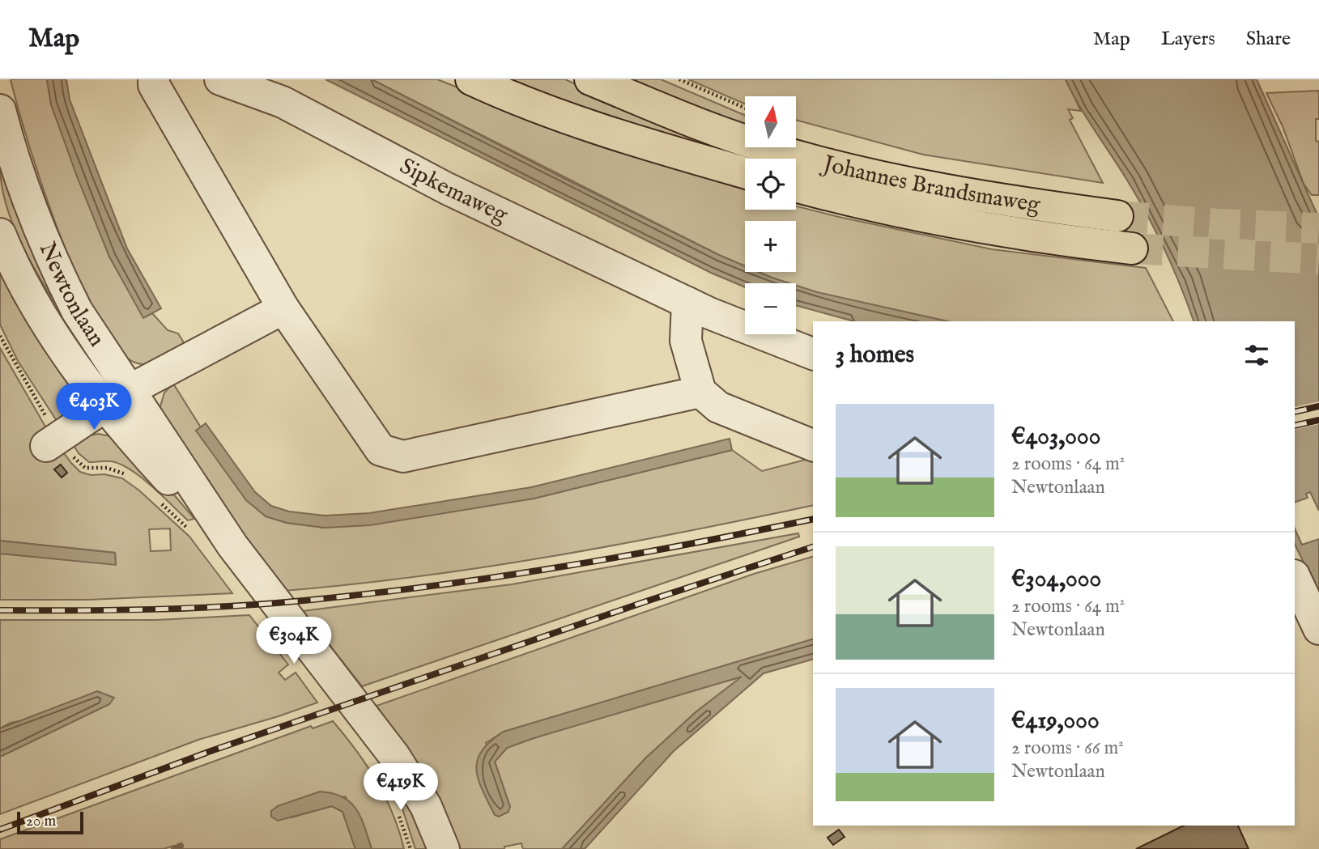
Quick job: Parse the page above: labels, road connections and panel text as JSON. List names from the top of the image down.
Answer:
{
  "streets": {
    "main road": ["Johannes Brandsmaweg"],
    "street": ["Sipkemaweg", "Newtonlaan"]
  },
  "scale_bar": "20 m",
  "north": "top",
  "page": {
    "header": "Map",
    "nav": ["Map", "Layers", "Share"],
    "map_buttons": ["+", "−"],
    "heading": "3 homes",
    "price": ["€403K", "€304K", "€419K"],
    "list": [
      {
        "name": "€403,000",
        "note": "2 rooms · 64 m² · Newtonlaan"
      },
      {
        "name": "€304,000",
        "note": "2 rooms · 64 m² · Newtonlaan"
      },
      {
        "name": "€419,000",
        "note": "2 rooms · 66 m² · Newtonlaan"
      }
    ],
    "scale": "20 m"
  }
}
